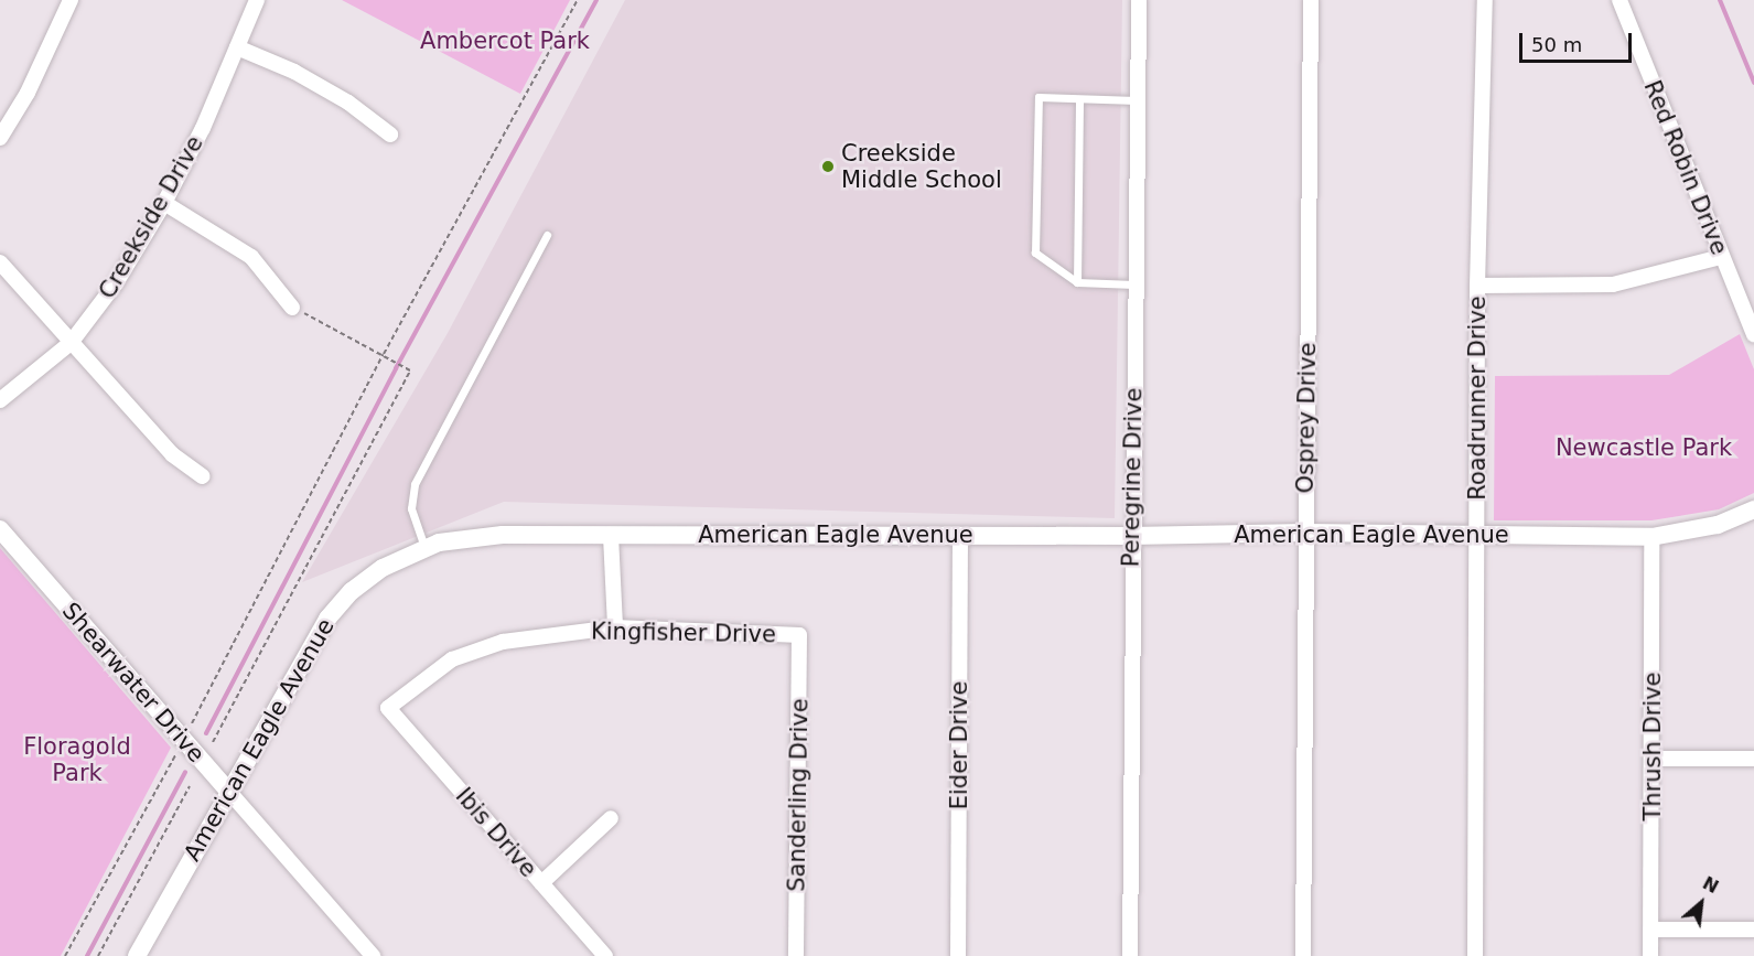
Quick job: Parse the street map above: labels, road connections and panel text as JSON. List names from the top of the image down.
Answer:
{
  "streets": {
    "street": [
      "Red Robin Drive",
      "Creekside Drive",
      "Roadrunner Drive",
      "Osprey Drive",
      "Peregrine Drive",
      "American Eagle Avenue",
      "Kingfisher Drive",
      "Shearwater Drive",
      "Eider Drive",
      "Thrush Drive",
      "Sanderling Drive",
      "Ibis Drive"
    ]
  },
  "crossings": [
    ["Roadrunner Drive", "American Eagle Avenue"],
    ["Osprey Drive", "American Eagle Avenue"],
    ["Peregrine Drive", "American Eagle Avenue"],
    ["American Eagle Avenue", "Shearwater Drive"],
    ["American Eagle Avenue", "Eider Drive"],
    ["American Eagle Avenue", "Thrush Drive"],
    ["Kingfisher Drive", "Sanderling Drive"],
    ["Kingfisher Drive", "Ibis Drive"]
  ],
  "parks": ["Ambercot Park", "Newcastle Park", "Floragold Park"],
  "places": ["Creekside Middle School"],
  "scale_bar": "50 m",
  "north": "top right"
}
